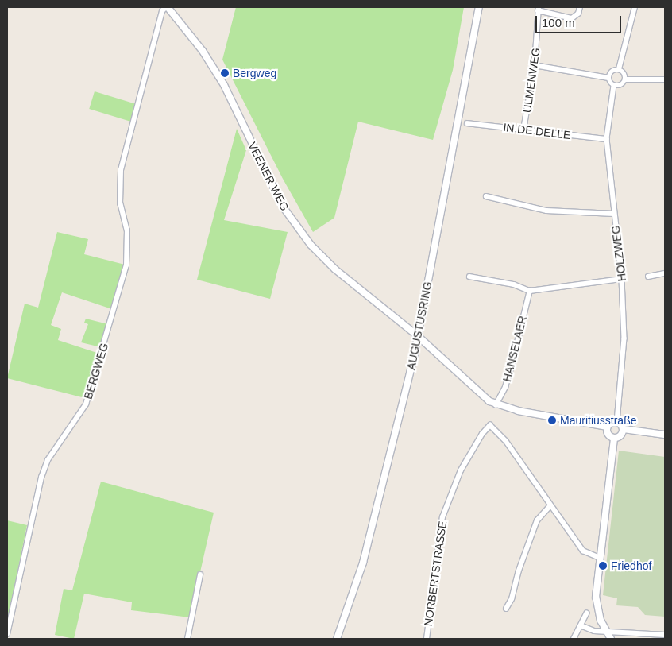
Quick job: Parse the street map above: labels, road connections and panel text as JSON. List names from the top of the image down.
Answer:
{
  "streets": {
    "main road": ["VEENER WEG", "AUGUSTUSRING"],
    "street": [
      "ULMENWEG",
      "IN DE DELLE",
      "HOLZWEG",
      "HANSELAER",
      "BERGWEG",
      "NORBERTSTRASSE"
    ]
  },
  "crossings": [
    ["ULMENWEG", "IN DE DELLE"],
    ["IN DE DELLE", "HOLZWEG"],
    ["VEENER WEG", "AUGUSTUSRING"],
    ["VEENER WEG", "HANSELAER"],
    ["VEENER WEG", "BERGWEG"]
  ],
  "places": ["Bergweg", "Mauritiusstraße", "Friedhof"],
  "scale_bar": "100 m"
}
